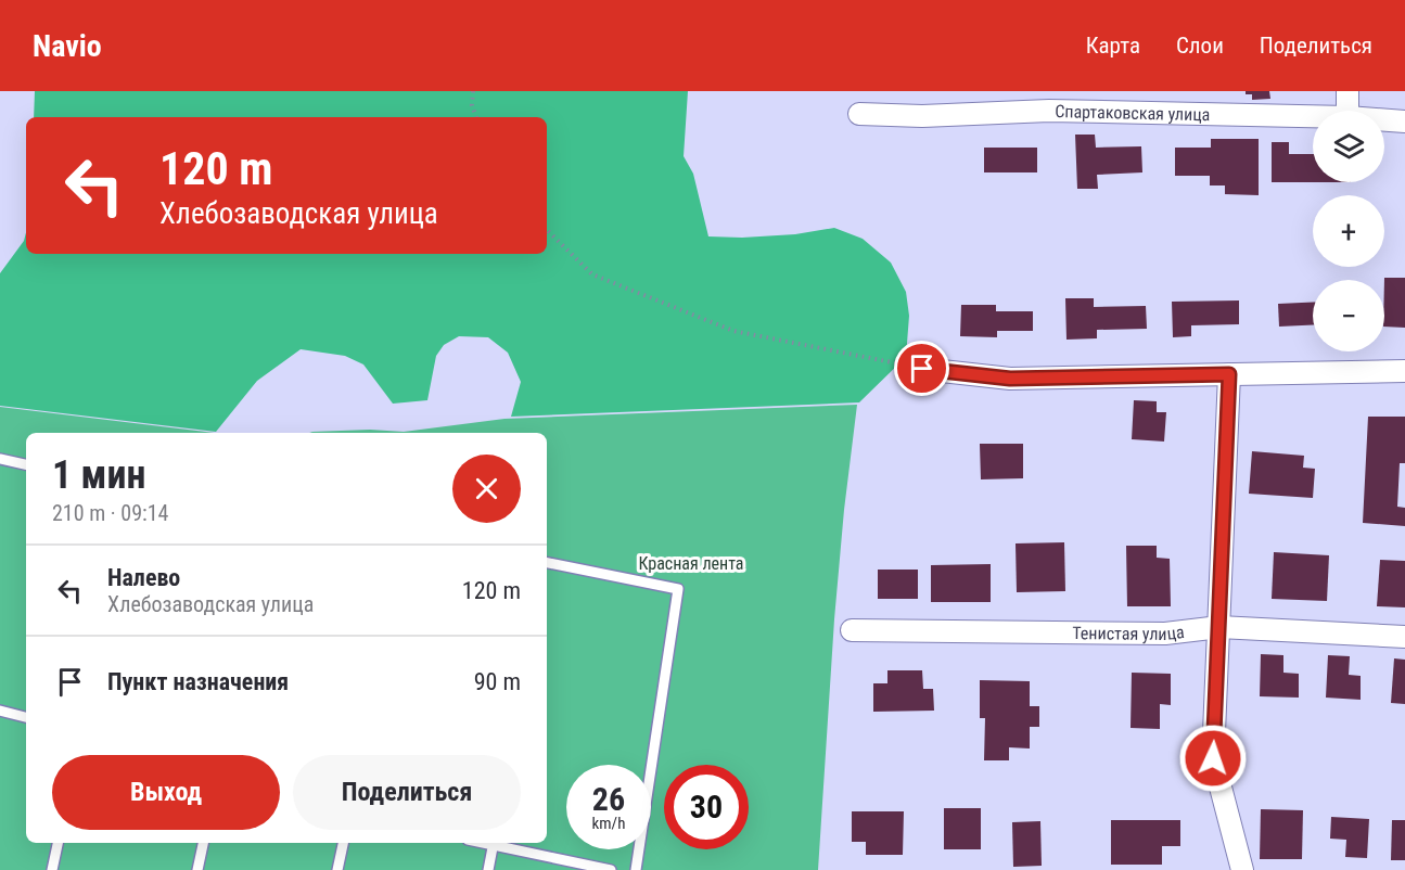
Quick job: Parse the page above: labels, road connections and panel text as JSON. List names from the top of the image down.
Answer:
{
  "streets": {
    "street": ["Спартаковская улица", "Тенистая улица"]
  },
  "parks": ["Красная лента"],
  "page": {
    "header": "Navio",
    "nav": ["Карта", "Слои", "Поделиться"],
    "map_buttons": ["+", "−"],
    "turn": ["120 m", "Хлебозаводская улица"],
    "heading": ["1 мин", "210 m · 09:14"],
    "list": [
      {
        "name": "Налево",
        "note": "Хлебозаводская улица",
        "value": "120 m"
      },
      {
        "name": "Пункт назначения",
        "value": "90 m"
      }
    ],
    "buttons": ["Выход", "Поделиться"],
    "speed": "26 km/h",
    "limit": "30"
  }
}
